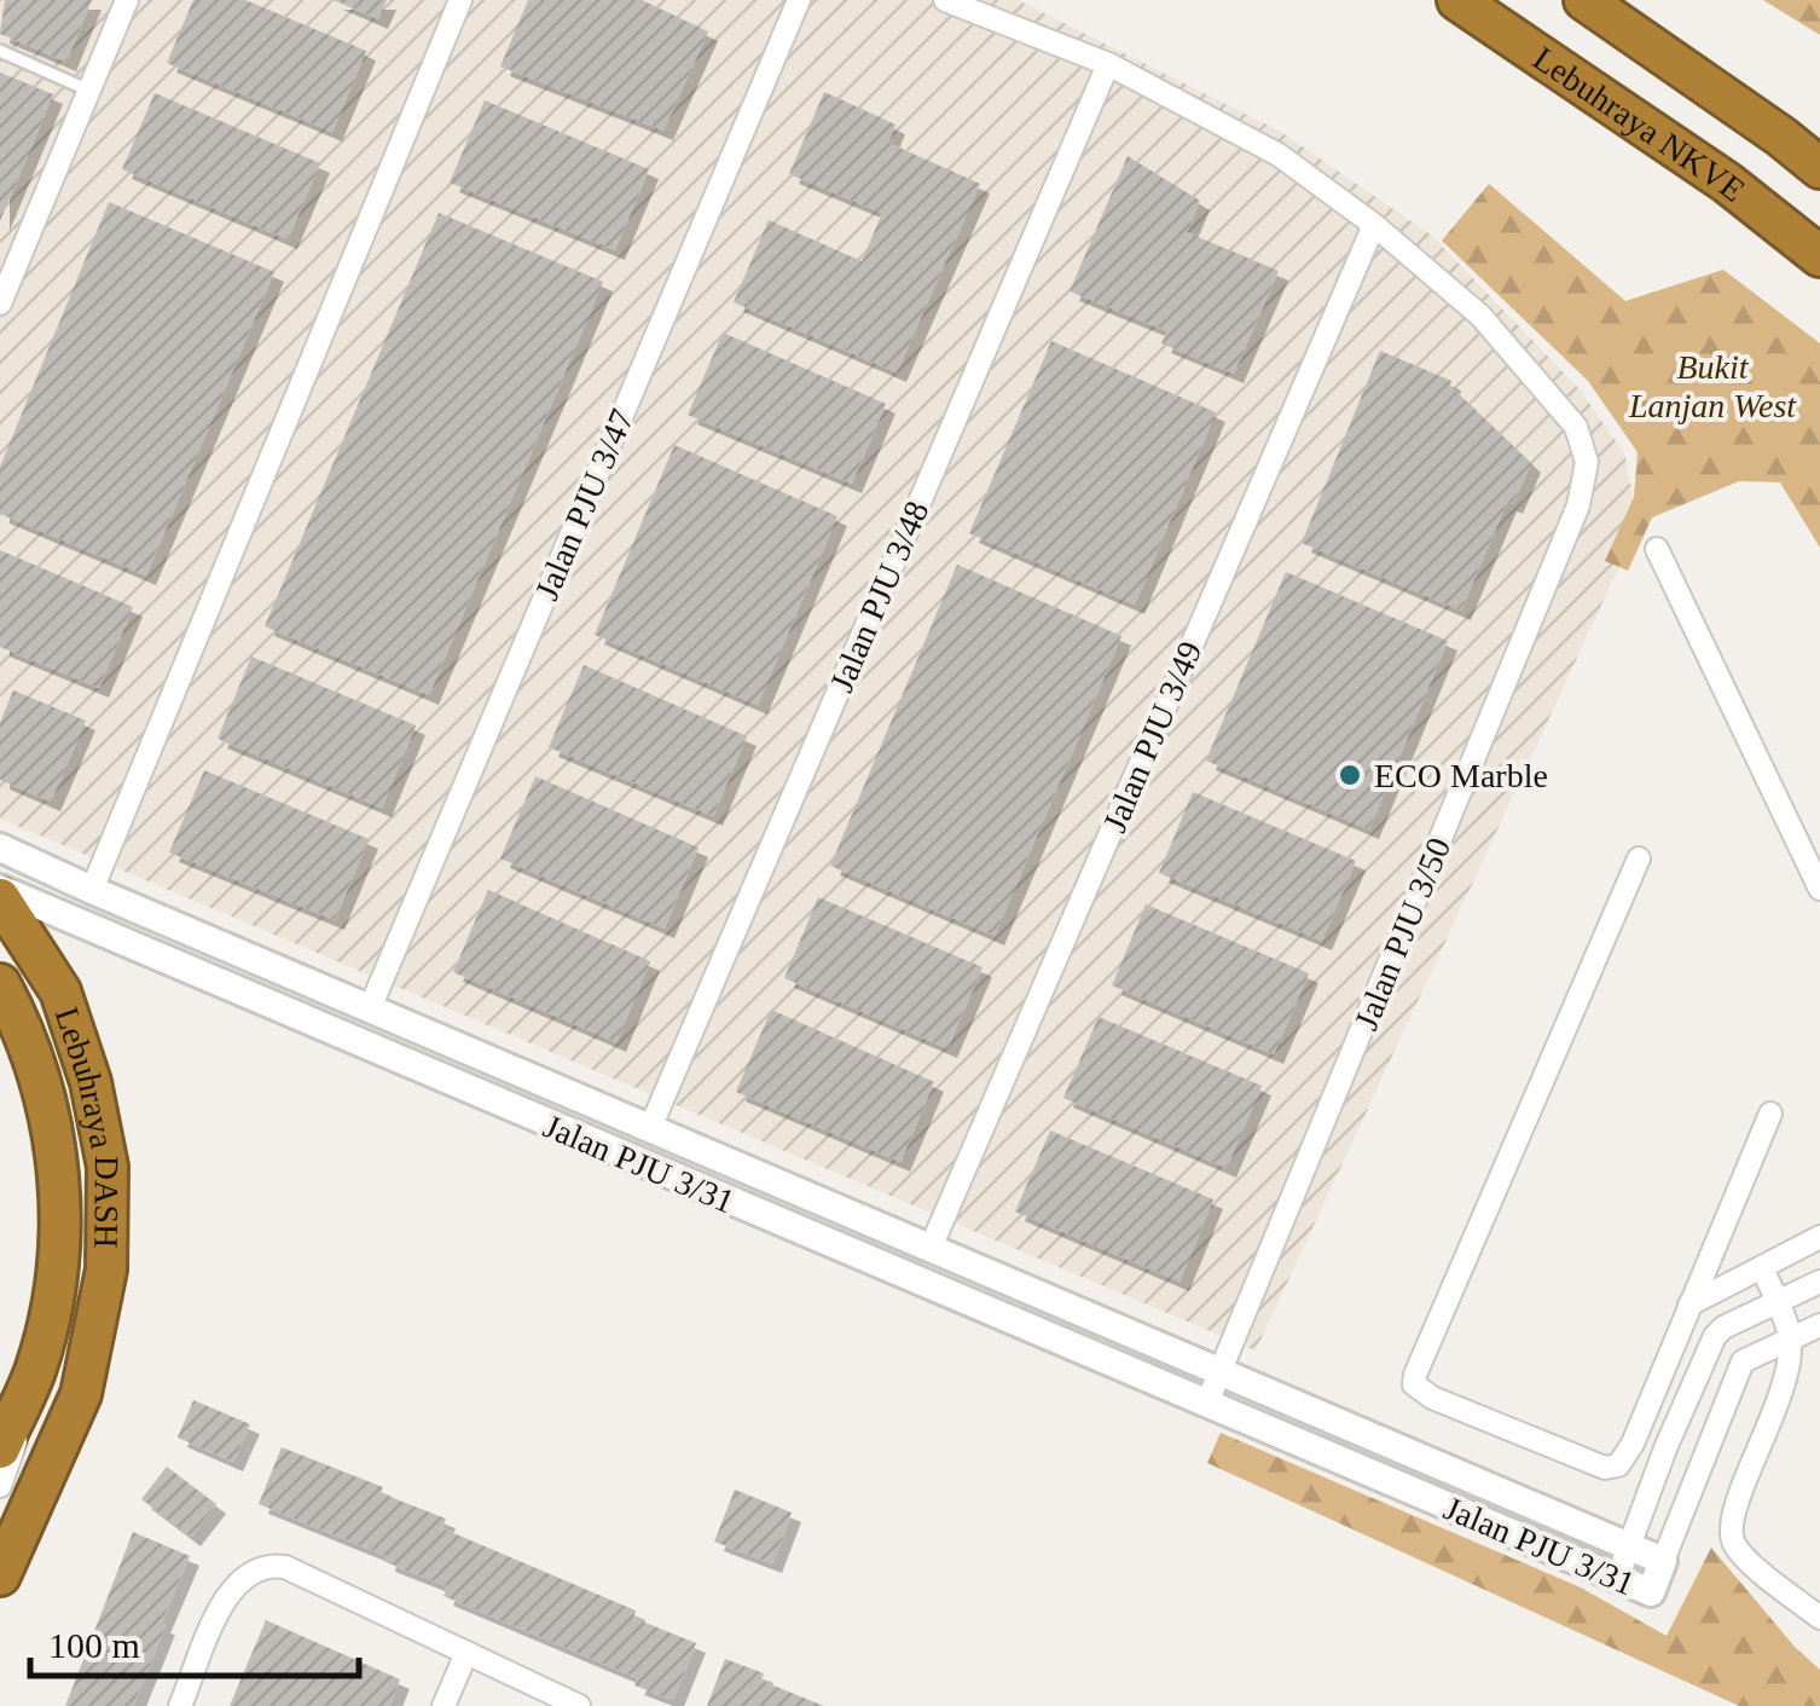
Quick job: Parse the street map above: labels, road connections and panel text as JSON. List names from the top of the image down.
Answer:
{
  "streets": {
    "highway": ["Lebuhraya NKVE", "Lebuhraya DASH"],
    "street": [
      "Jalan PJU 3/47",
      "Jalan PJU 3/48",
      "Jalan PJU 3/49",
      "Jalan PJU 3/50",
      "Jalan PJU 3/31"
    ]
  },
  "crossings": [
    ["Jalan PJU 3/47", "Jalan PJU 3/31"],
    ["Jalan PJU 3/48", "Jalan PJU 3/31"],
    ["Jalan PJU 3/49", "Jalan PJU 3/50"],
    ["Jalan PJU 3/49", "Jalan PJU 3/31"],
    ["Jalan PJU 3/50", "Jalan PJU 3/31"],
    ["Lebuhraya DASH", "Jalan PJU 3/31"]
  ],
  "parks": ["Bukit Lanjan West"],
  "places": ["ECO Marble"],
  "scale_bar": "100 m"
}
